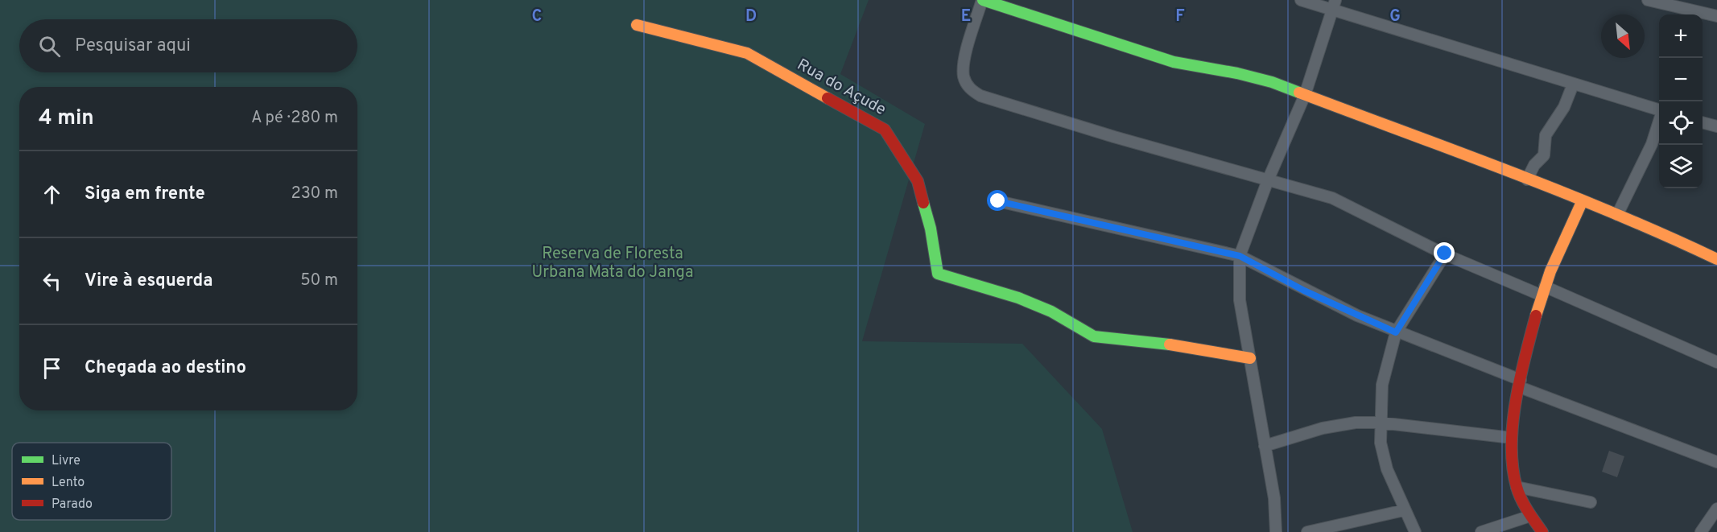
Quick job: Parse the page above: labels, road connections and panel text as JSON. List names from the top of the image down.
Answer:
{
  "streets": {
    "street": ["Rua do Açude"]
  },
  "parks": ["Reserva de Floresta Urbana Mata do Janga"],
  "legend": ["Livre", "Lento", "Parado"],
  "north": "bottom right",
  "page": {
    "map_buttons": ["+", "−"],
    "search": "Pesquisar aqui",
    "heading": ["4 min", "A pé · 280 m"],
    "list": [
      ["Siga em frente", "230 m"],
      ["Vire à esquerda", "50 m"],
      "Chegada ao destino"
    ]
  },
  "grid": {
    "columns": [
      "C",
      "D",
      "E",
      "F",
      "G"
    ]
  }
}
